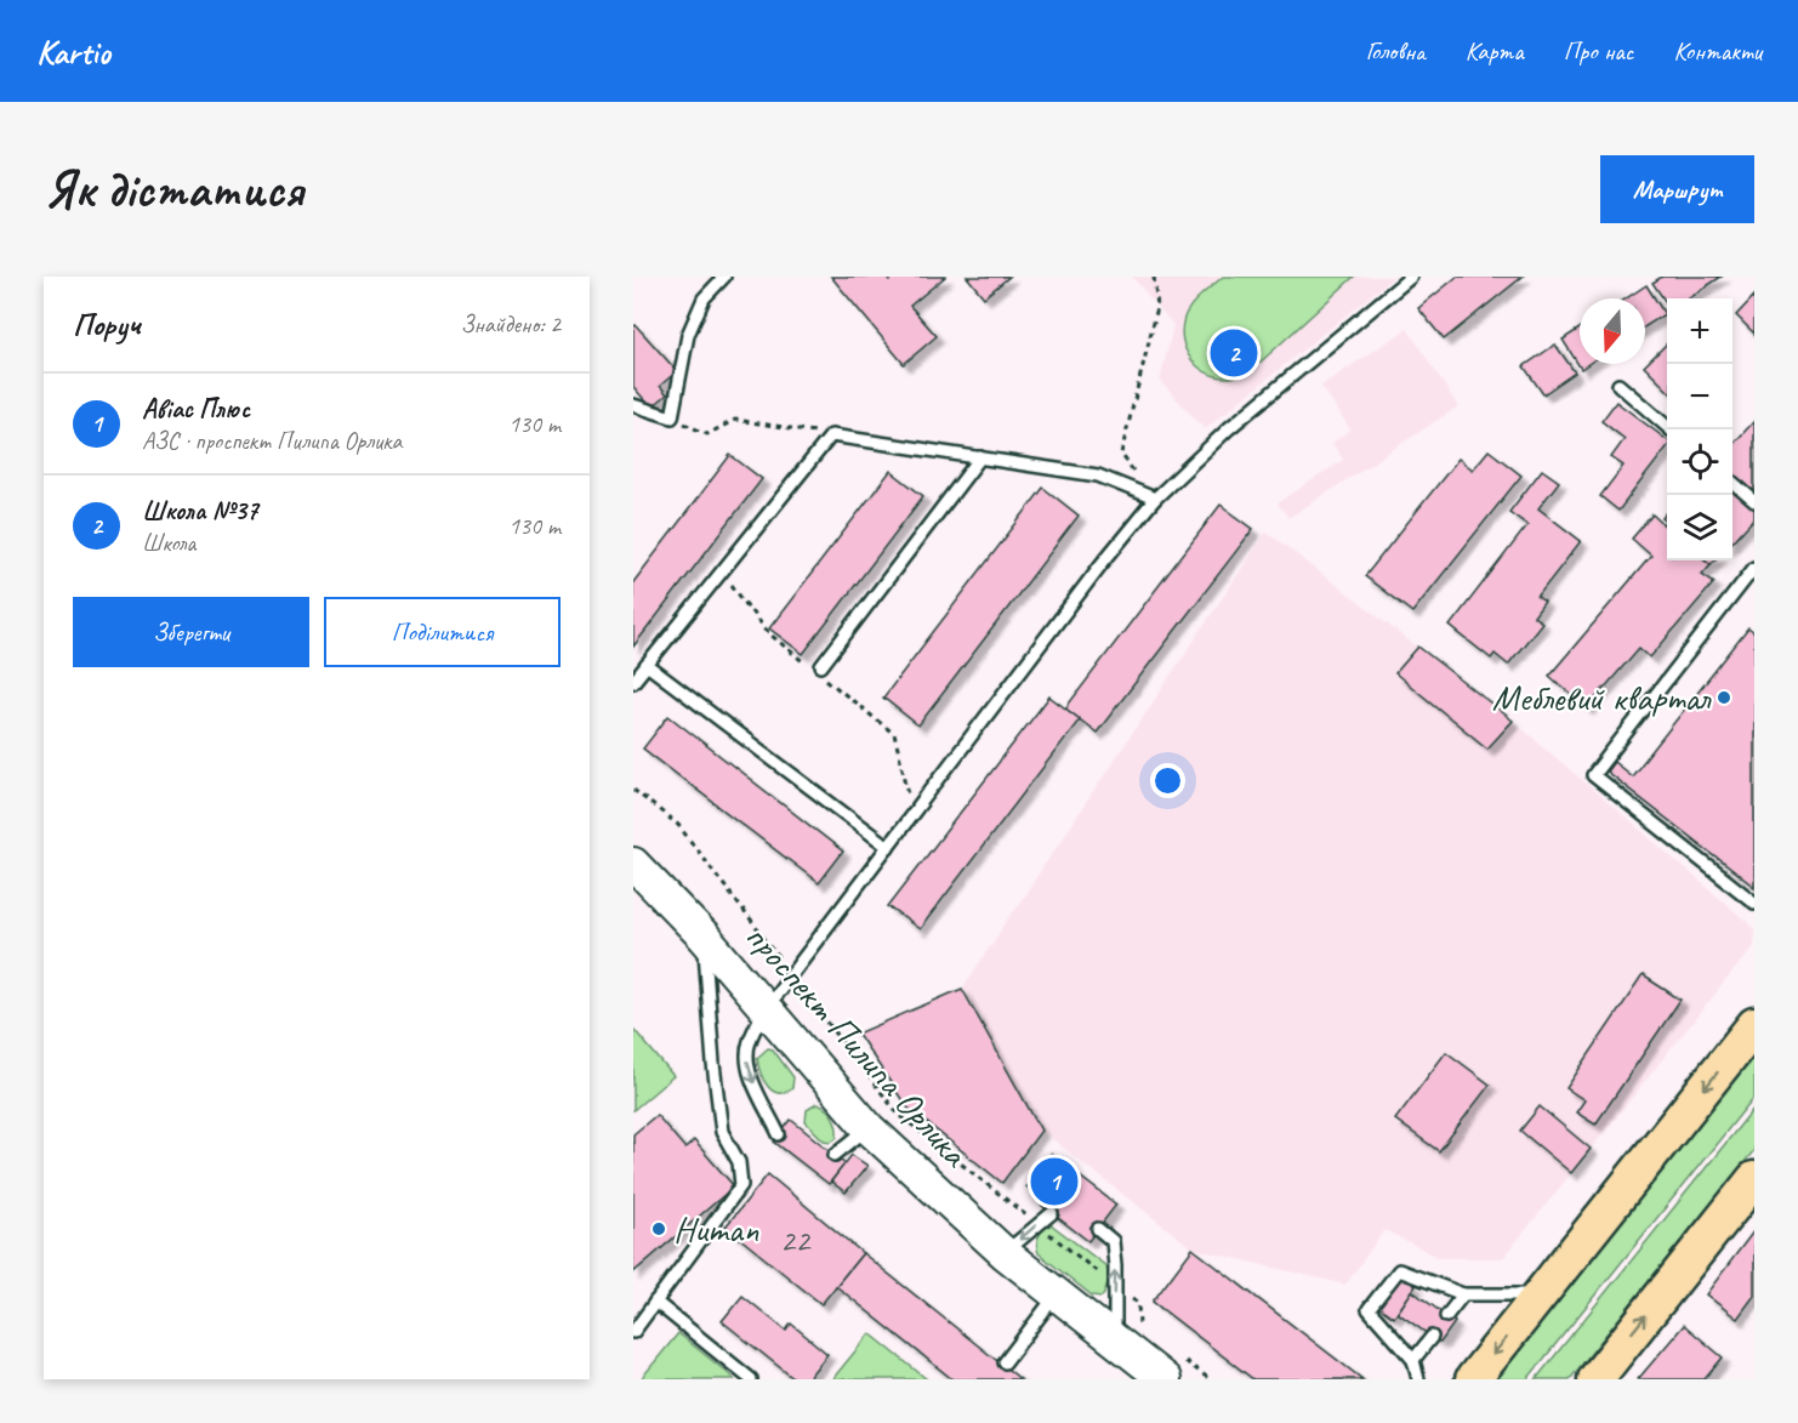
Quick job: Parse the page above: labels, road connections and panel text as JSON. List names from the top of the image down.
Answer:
{
  "streets": {
    "main road": ["проспект Пилипа Орлика"]
  },
  "places": ["Меблевий квартал", "Human"],
  "house_numbers": ["22"],
  "north": "bottom",
  "page": {
    "header": "Kartio",
    "nav": [
      "Головна",
      "Карта",
      "Про нас",
      "Контакти"
    ],
    "buttons": [
      "Маршрут",
      ["Зберегти", "Поділитися"]
    ],
    "title": "Як дістатися",
    "heading": ["Поруч", "Знайдено: 2"],
    "map_buttons": ["+", "−"],
    "pins": ["2", "1"],
    "list": [
      {
        "mark": "1",
        "name": "Авіас Плюс",
        "note": "АЗС · проспект Пилипа Орлика",
        "value": "130 m"
      },
      {
        "mark": "2",
        "name": "Школа №37",
        "note": "Школа",
        "value": "130 m"
      }
    ]
  }
}
